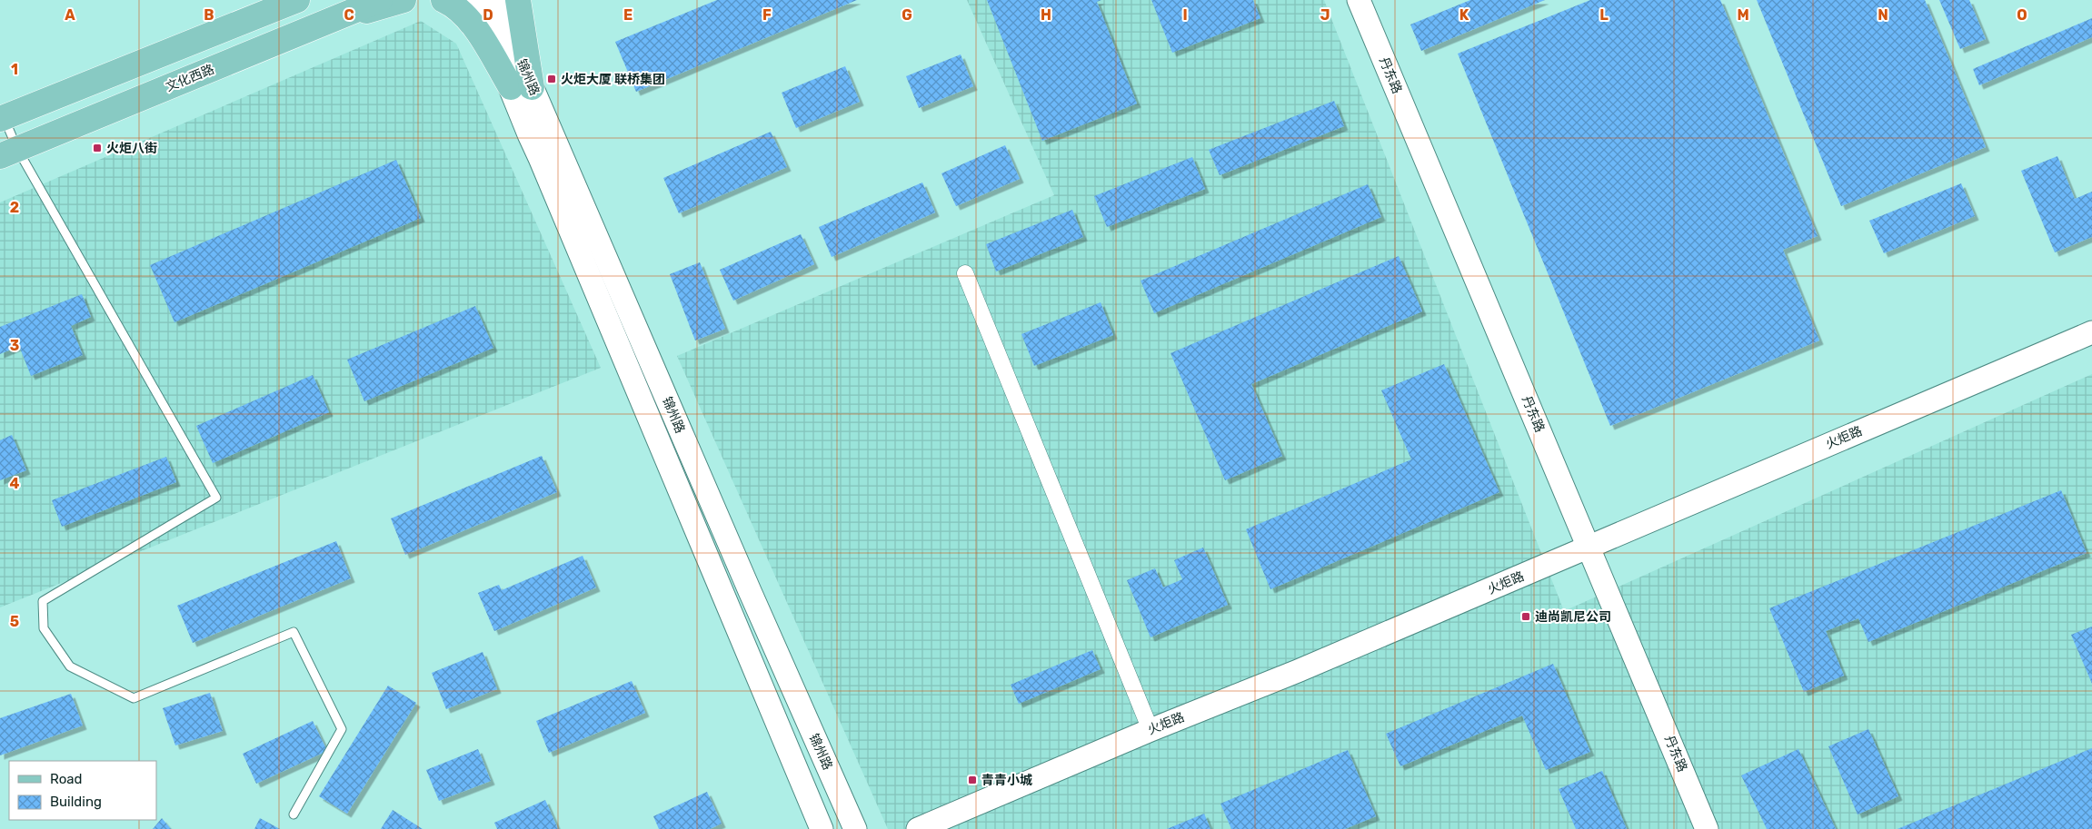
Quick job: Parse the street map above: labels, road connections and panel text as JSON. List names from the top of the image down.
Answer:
{
  "streets": {
    "main road": [
      "丹东路",
      "锦州路",
      "文化西路",
      "火炬路"
    ]
  },
  "crossings": [
    ["丹东路", "火炬路"]
  ],
  "places": {
    "transit": [
      "火炬大厦 联桥集团",
      "火炬八街",
      "迪尚凯尼公司",
      "青青小城"
    ]
  },
  "legend": ["Road", "Building"],
  "grid": {
    "columns": [
      "A",
      "B",
      "C",
      "D",
      "E",
      "F",
      "G",
      "H",
      "I",
      "J",
      "K",
      "L",
      "M",
      "N",
      "O"
    ],
    "rows": [
      "1",
      "2",
      "3",
      "4",
      "5"
    ]
  }
}
